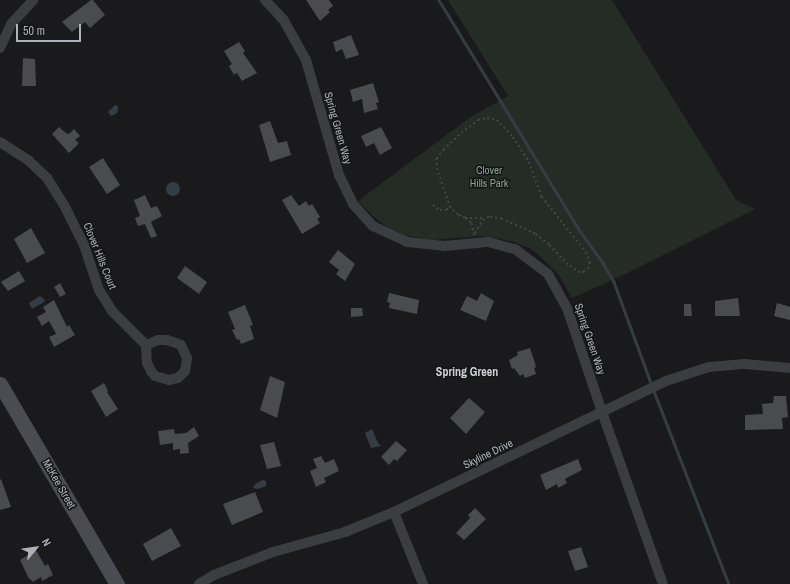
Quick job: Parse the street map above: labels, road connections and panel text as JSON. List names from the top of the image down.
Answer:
{
  "streets": {
    "street": [
      "Spring Green Way",
      "Clover Hills Court",
      "Skyline Drive",
      "McKee Street"
    ]
  },
  "crossings": [
    ["Spring Green Way", "Skyline Drive"]
  ],
  "districts": ["Spring Green"],
  "parks": ["Clover Hills Park"],
  "scale_bar": "50 m",
  "north": "top right"
}
